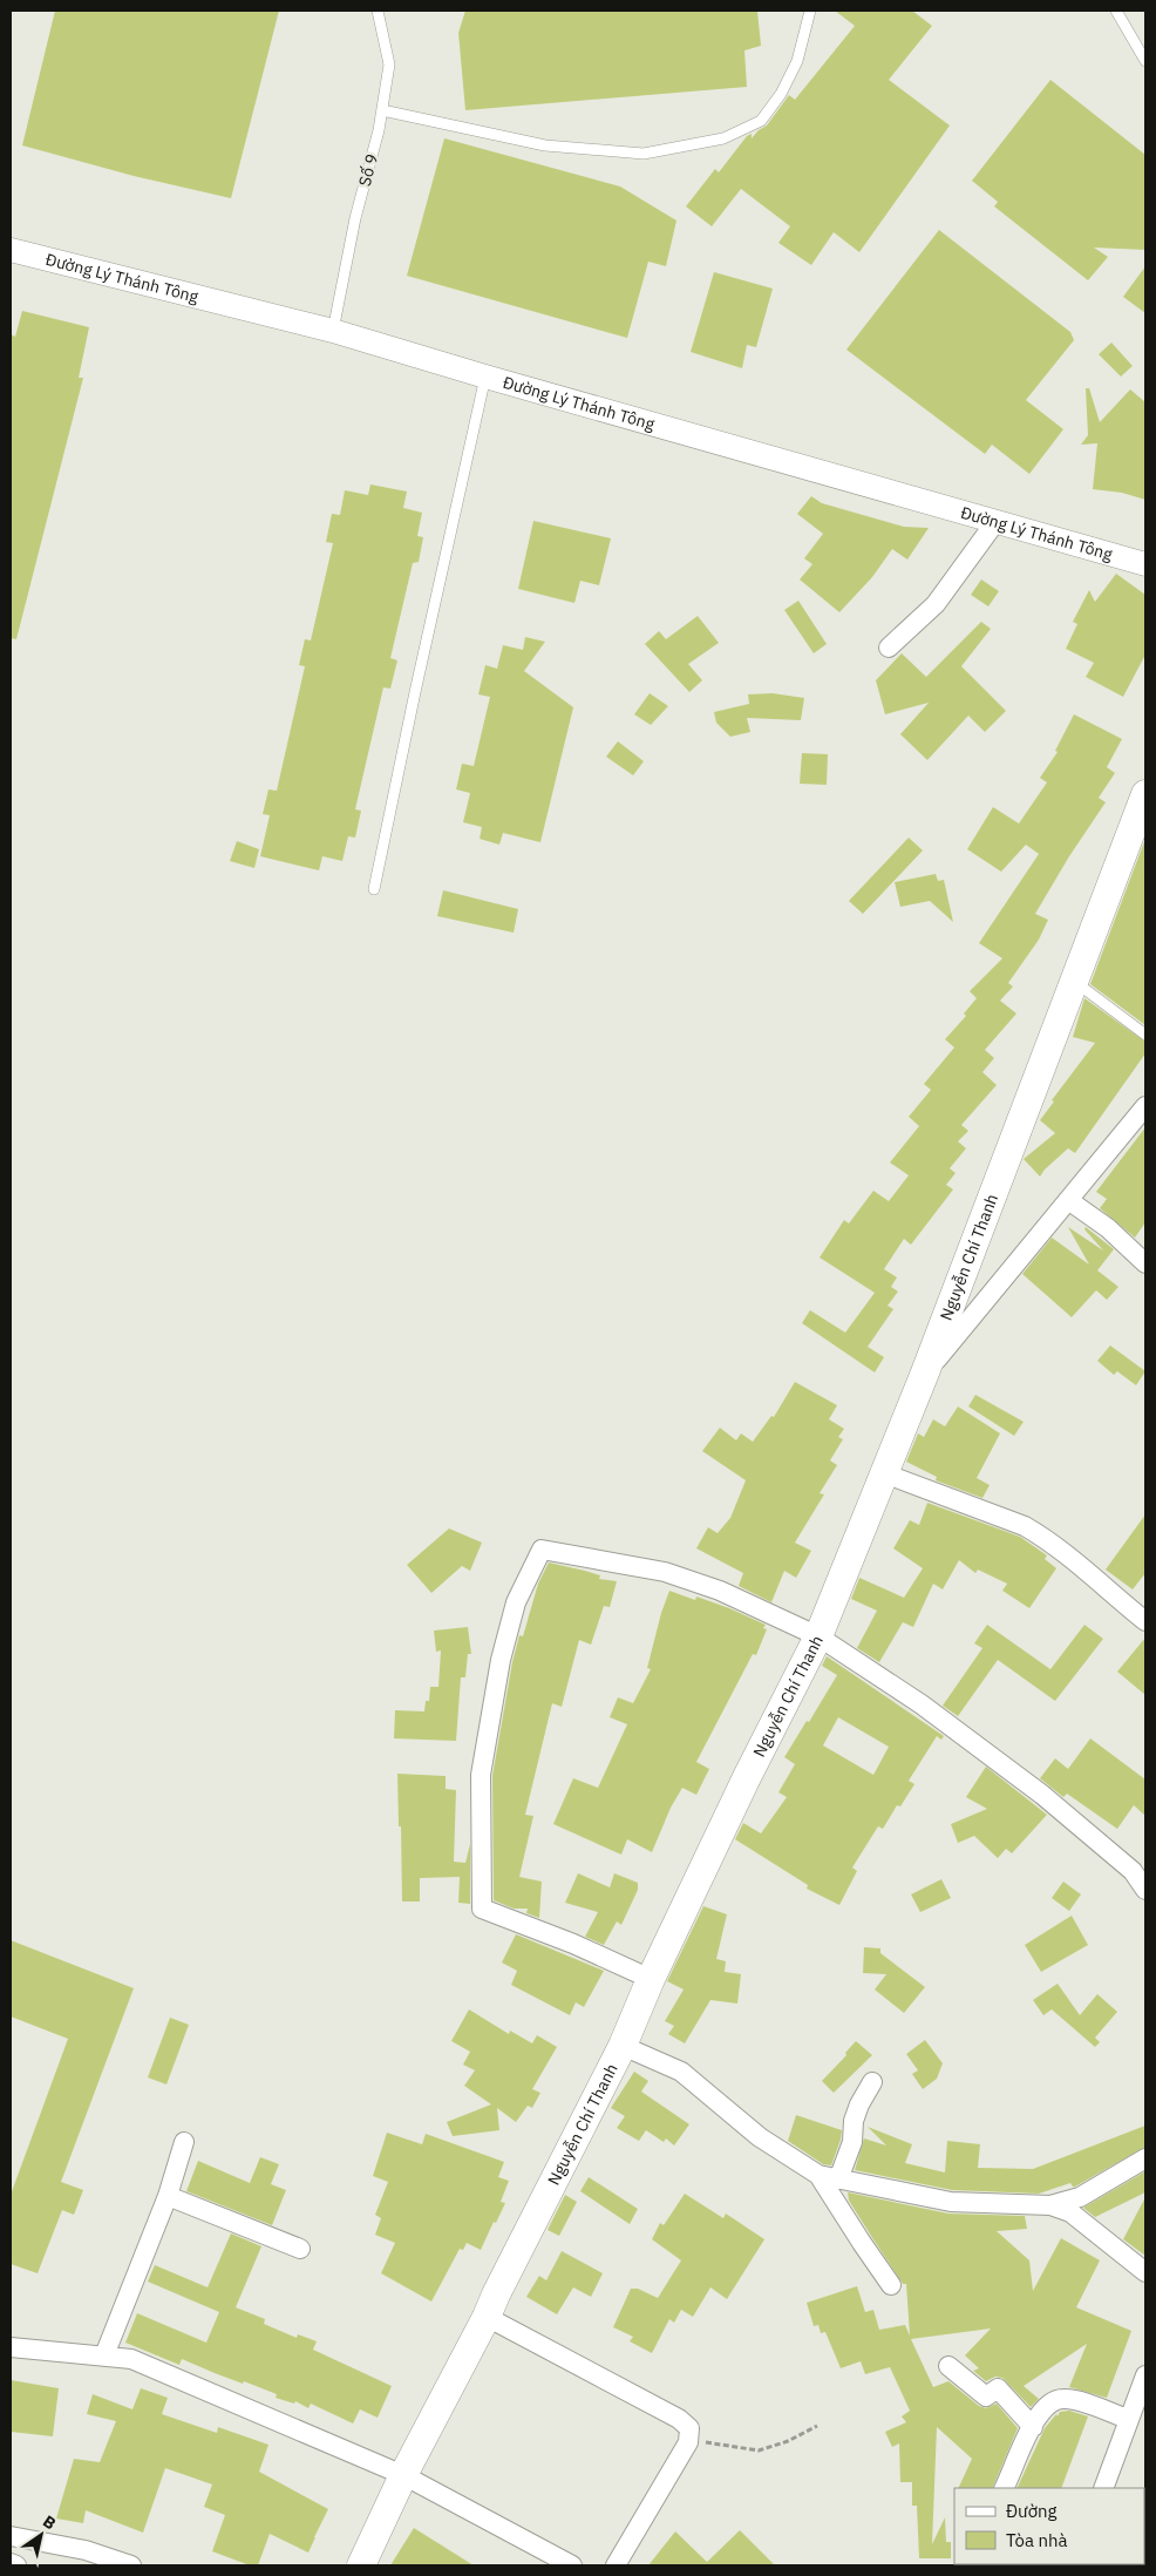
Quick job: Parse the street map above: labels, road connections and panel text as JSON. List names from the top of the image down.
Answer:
{
  "streets": {
    "main road": ["Nguyễn Chí Thanh"],
    "street": ["Đường Lý Thánh Tông"],
    "lane": ["Số 9"]
  },
  "crossings": [
    ["Số 9", "Đường Lý Thánh Tông"]
  ],
  "legend": ["Đường", "Tòa nhà"],
  "north": "top right"
}
